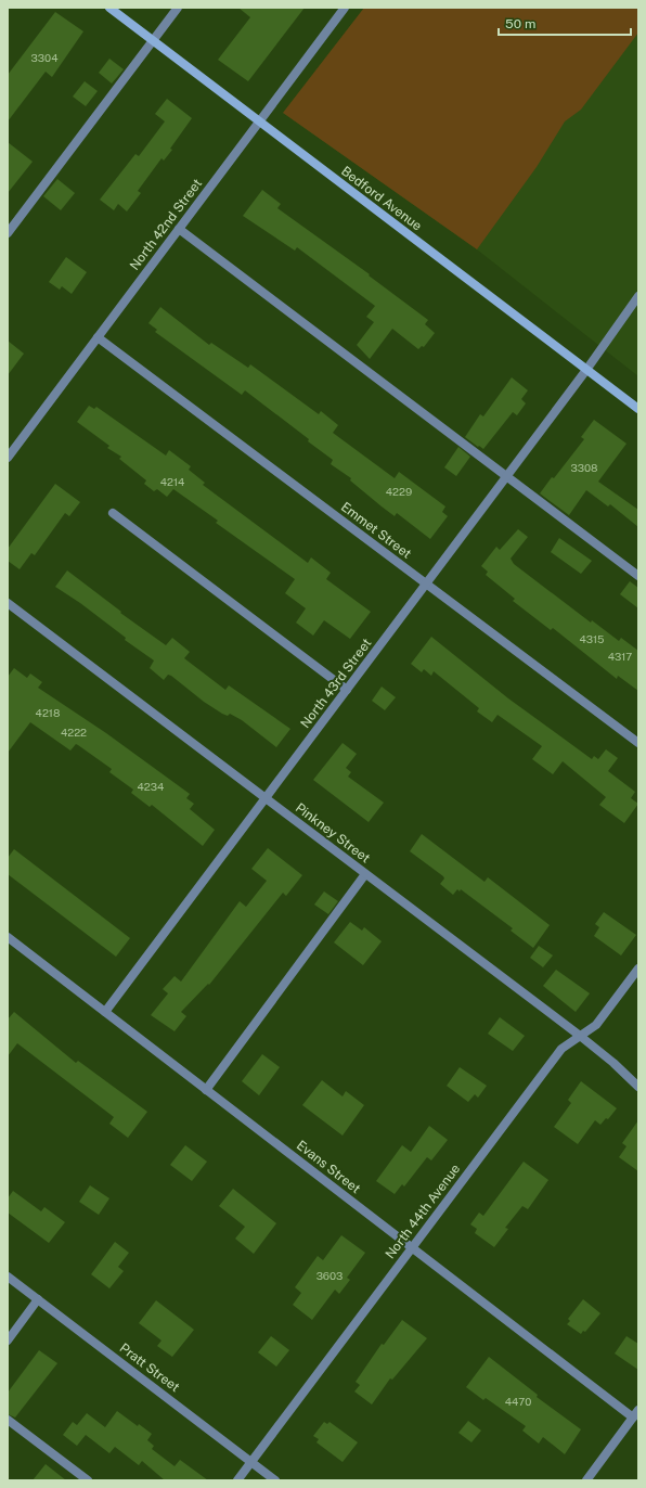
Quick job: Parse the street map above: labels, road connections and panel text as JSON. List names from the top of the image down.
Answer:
{
  "streets": {
    "street": [
      "Bedford Avenue",
      "North 42nd Street",
      "Emmet Street",
      "North 43rd Street",
      "Pinkney Street",
      "Evans Street",
      "North 44th Avenue",
      "Pratt Street"
    ]
  },
  "crossings": [
    ["Bedford Avenue", "North 42nd Street"],
    ["Bedford Avenue", "North 43rd Street"],
    ["North 42nd Street", "Emmet Street"],
    ["Emmet Street", "North 43rd Street"],
    ["North 43rd Street", "Pinkney Street"],
    ["North 43rd Street", "Evans Street"],
    ["Pinkney Street", "North 44th Avenue"],
    ["Evans Street", "North 44th Avenue"],
    ["North 44th Avenue", "Pratt Street"]
  ],
  "house_numbers": [
    "3304",
    "3308",
    "4214",
    "4229",
    "4315",
    "4317",
    "4218",
    "4222",
    "4234",
    "3603",
    "4470"
  ],
  "scale_bar": "50 m"
}
